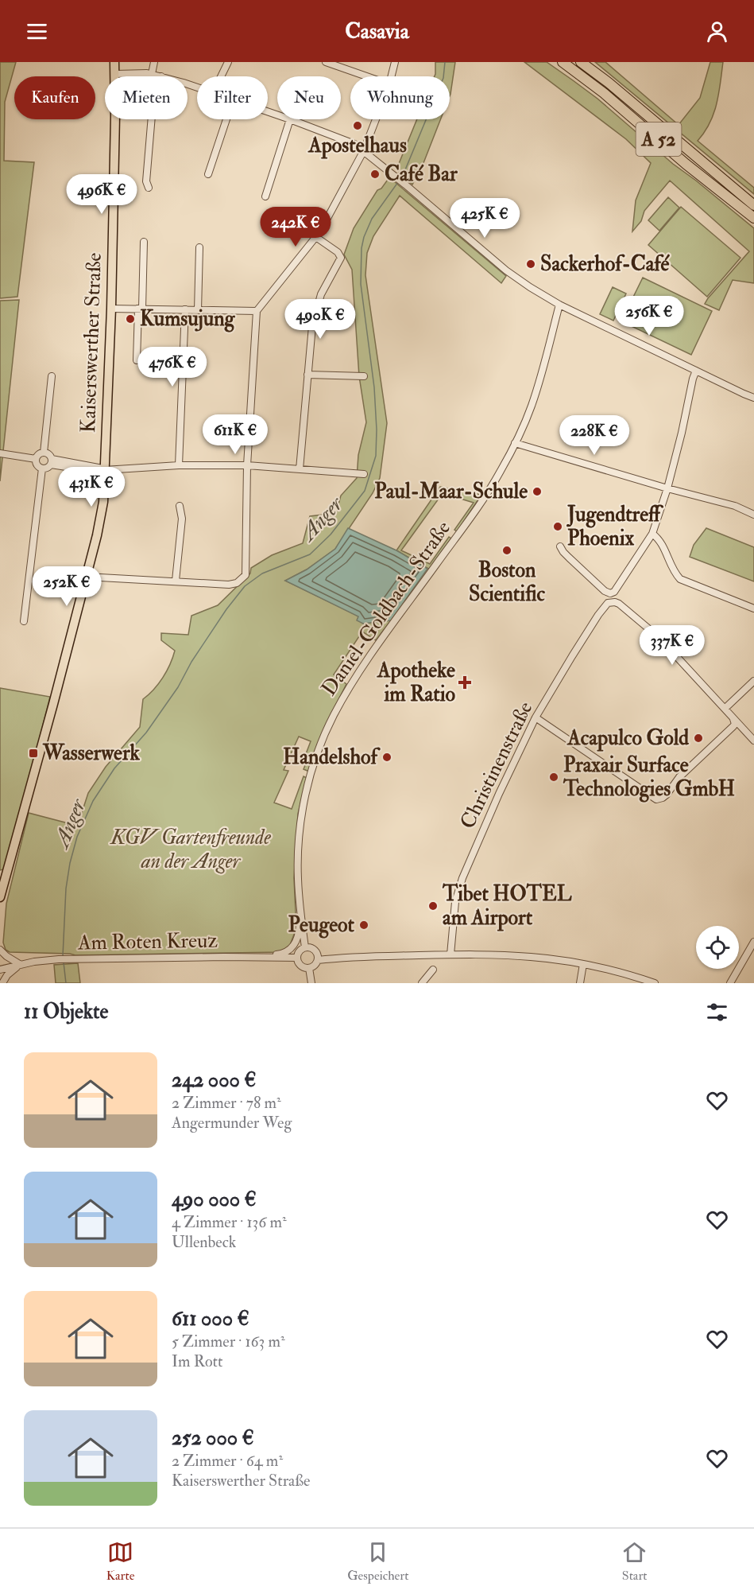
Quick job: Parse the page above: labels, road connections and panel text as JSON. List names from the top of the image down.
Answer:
{
  "streets": {
    "highway": ["A 52"],
    "main road": ["Kaiserswerther Straße"],
    "street": ["Daniel-Goldbach-Straße", "Christinenstraße", "Am Roten Kreuz"]
  },
  "crossings": [
    ["Daniel-Goldbach-Straße", "Am Roten Kreuz"]
  ],
  "water": ["Anger"],
  "parks": ["KGV Gartenfreunde an der Anger"],
  "places": {
    "other": [
      "Apostelhaus",
      "Café Bar",
      "Sackerhof-Café",
      "Kumsujung",
      "Paul-Maar-Schule",
      "Jugendtreff Phoenix",
      "Boston Scientific",
      "Acapulco Gold",
      "Handelshof",
      "Praxair Surface Technologies GmbH",
      "Tibet HOTEL am Airport",
      "Peugeot"
    ],
    "health": ["Apotheke im Ratio"],
    "transit": ["Wasserwerk"]
  },
  "page": {
    "header": "Casavia",
    "chip": [
      "Kaufen",
      "Mieten",
      "Filter",
      "Neu",
      "Wohnung"
    ],
    "price": [
      "496K €",
      "425K €",
      "242K €",
      "256K €",
      "490K €",
      "476K €",
      "611K €",
      "228K €",
      "431K €",
      "252K €",
      "337K €"
    ],
    "heading": "11 Objekte",
    "list": [
      {
        "name": "242 000 €",
        "note": "2 Zimmer · 78 m² · Angermunder Weg"
      },
      {
        "name": "490 000 €",
        "note": "4 Zimmer · 136 m² · Ullenbeck"
      },
      {
        "name": "611 000 €",
        "note": "5 Zimmer · 163 m² · Im Rott"
      },
      {
        "name": "252 000 €",
        "note": "2 Zimmer · 64 m² · Kaiserswerther Straße"
      }
    ],
    "tabs": ["Karte", "Gespeichert", "Start"]
  }
}
